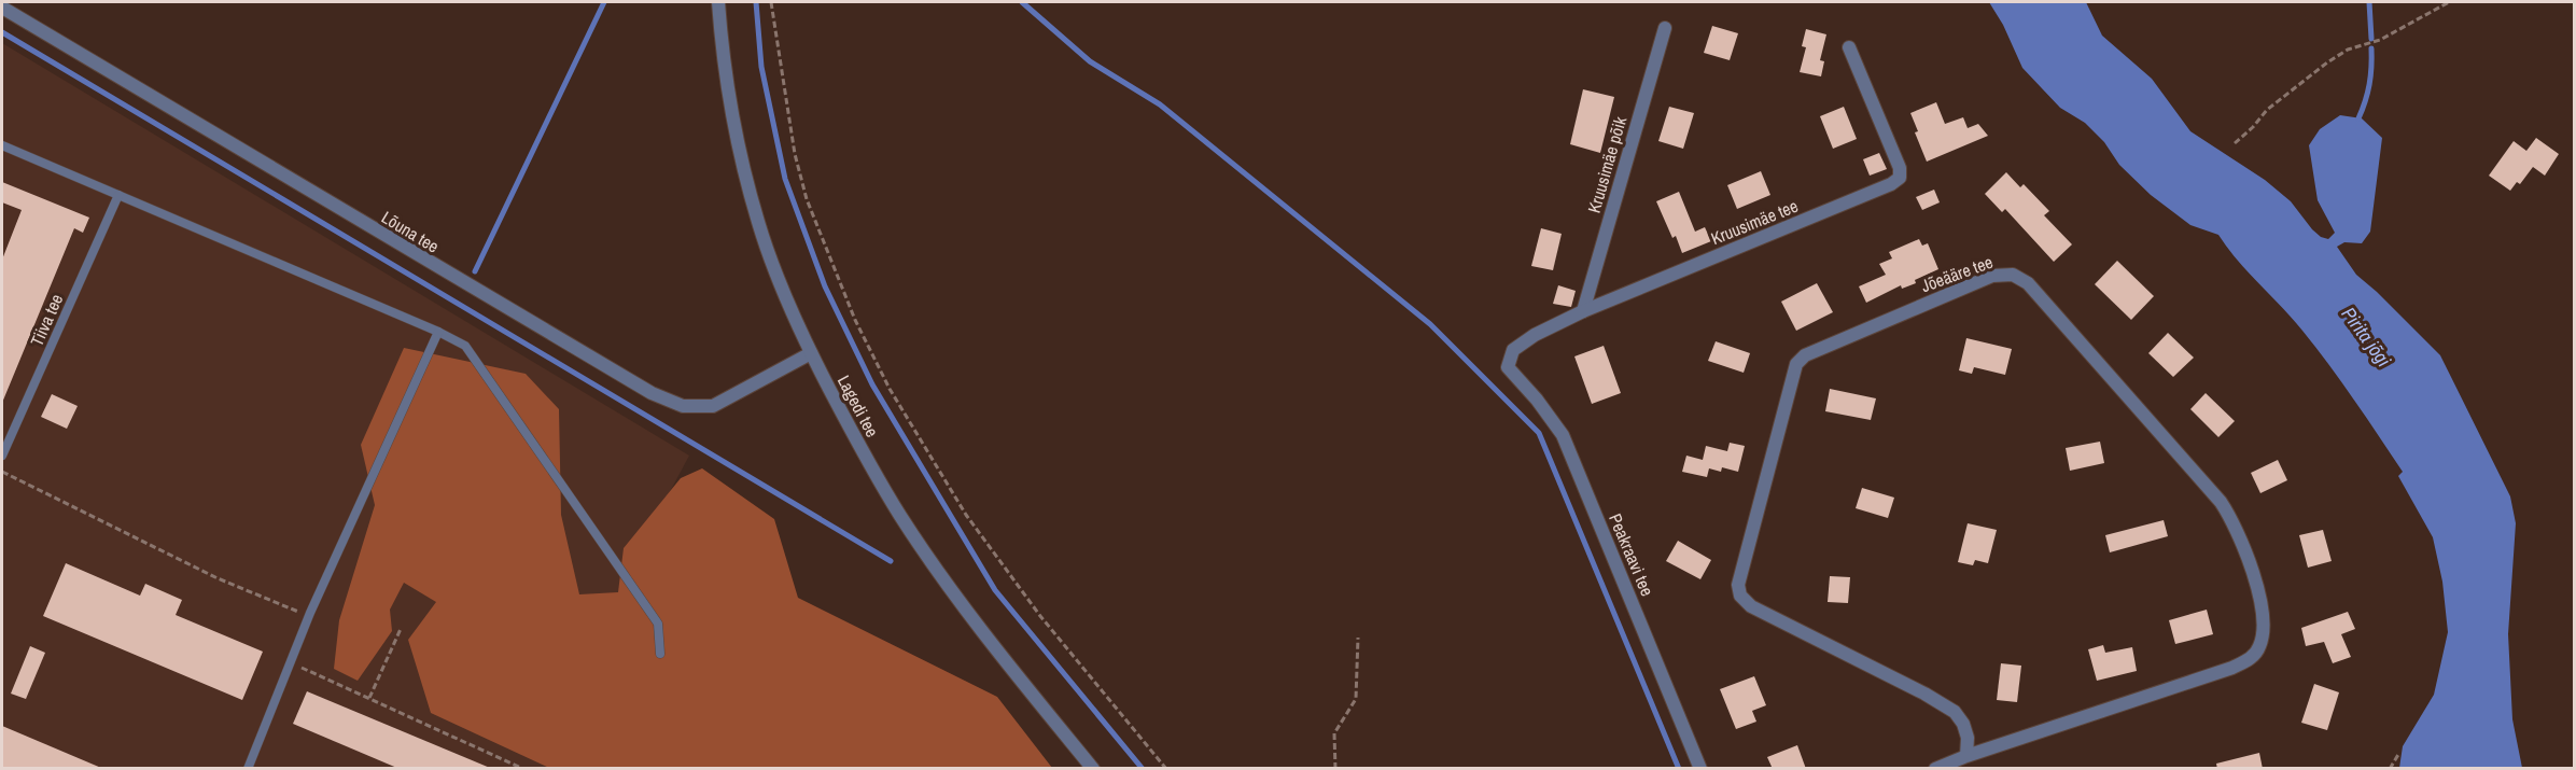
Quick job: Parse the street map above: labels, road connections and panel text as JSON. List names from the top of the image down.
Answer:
{
  "streets": {
    "street": [
      "Kruusimäe põik",
      "Kruusimäe tee",
      "Lõuna tee",
      "Jõeääre tee",
      "Lagedi tee",
      "Peakraavi tee"
    ],
    "lane": ["Tiiva tee"]
  },
  "crossings": [
    ["Kruusimäe põik", "Kruusimäe tee"],
    ["Kruusimäe tee", "Peakraavi tee"],
    ["Lõuna tee", "Lagedi tee"]
  ],
  "water": ["Pirita jõgi"]
}
